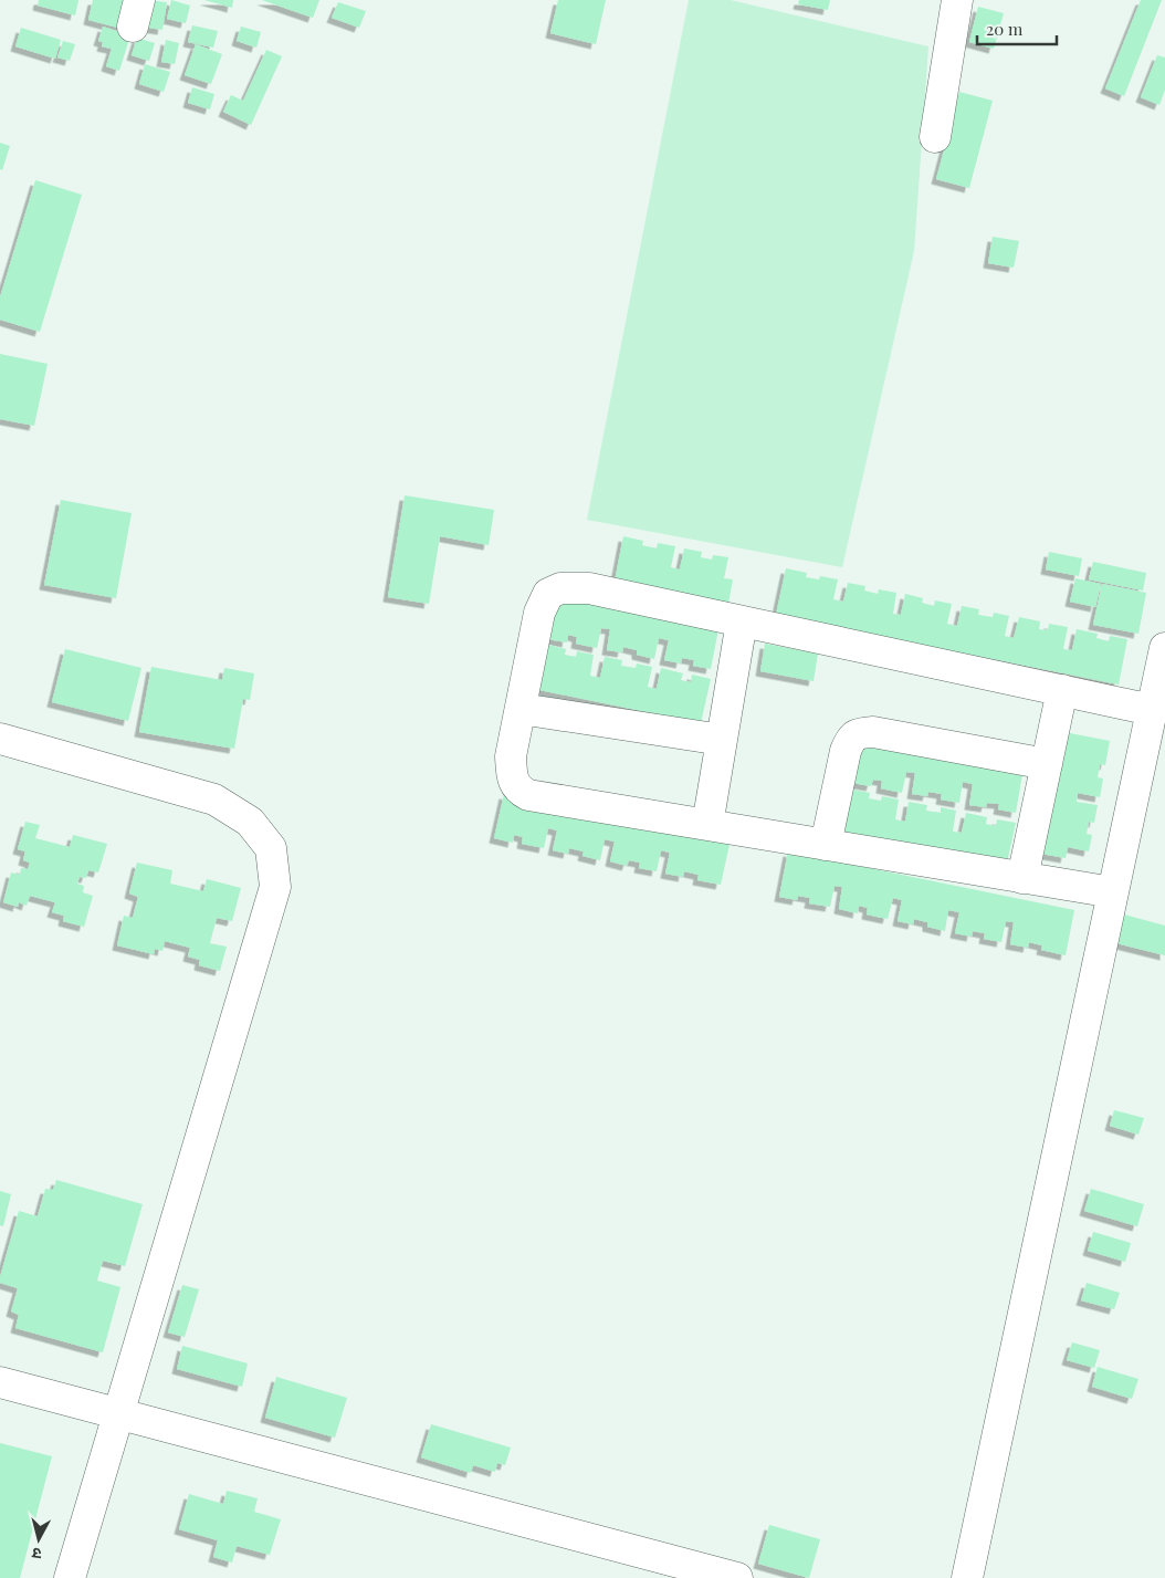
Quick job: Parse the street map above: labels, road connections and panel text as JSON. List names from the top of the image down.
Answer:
{
  "scale_bar": "20 m",
  "north": "bottom"
}
